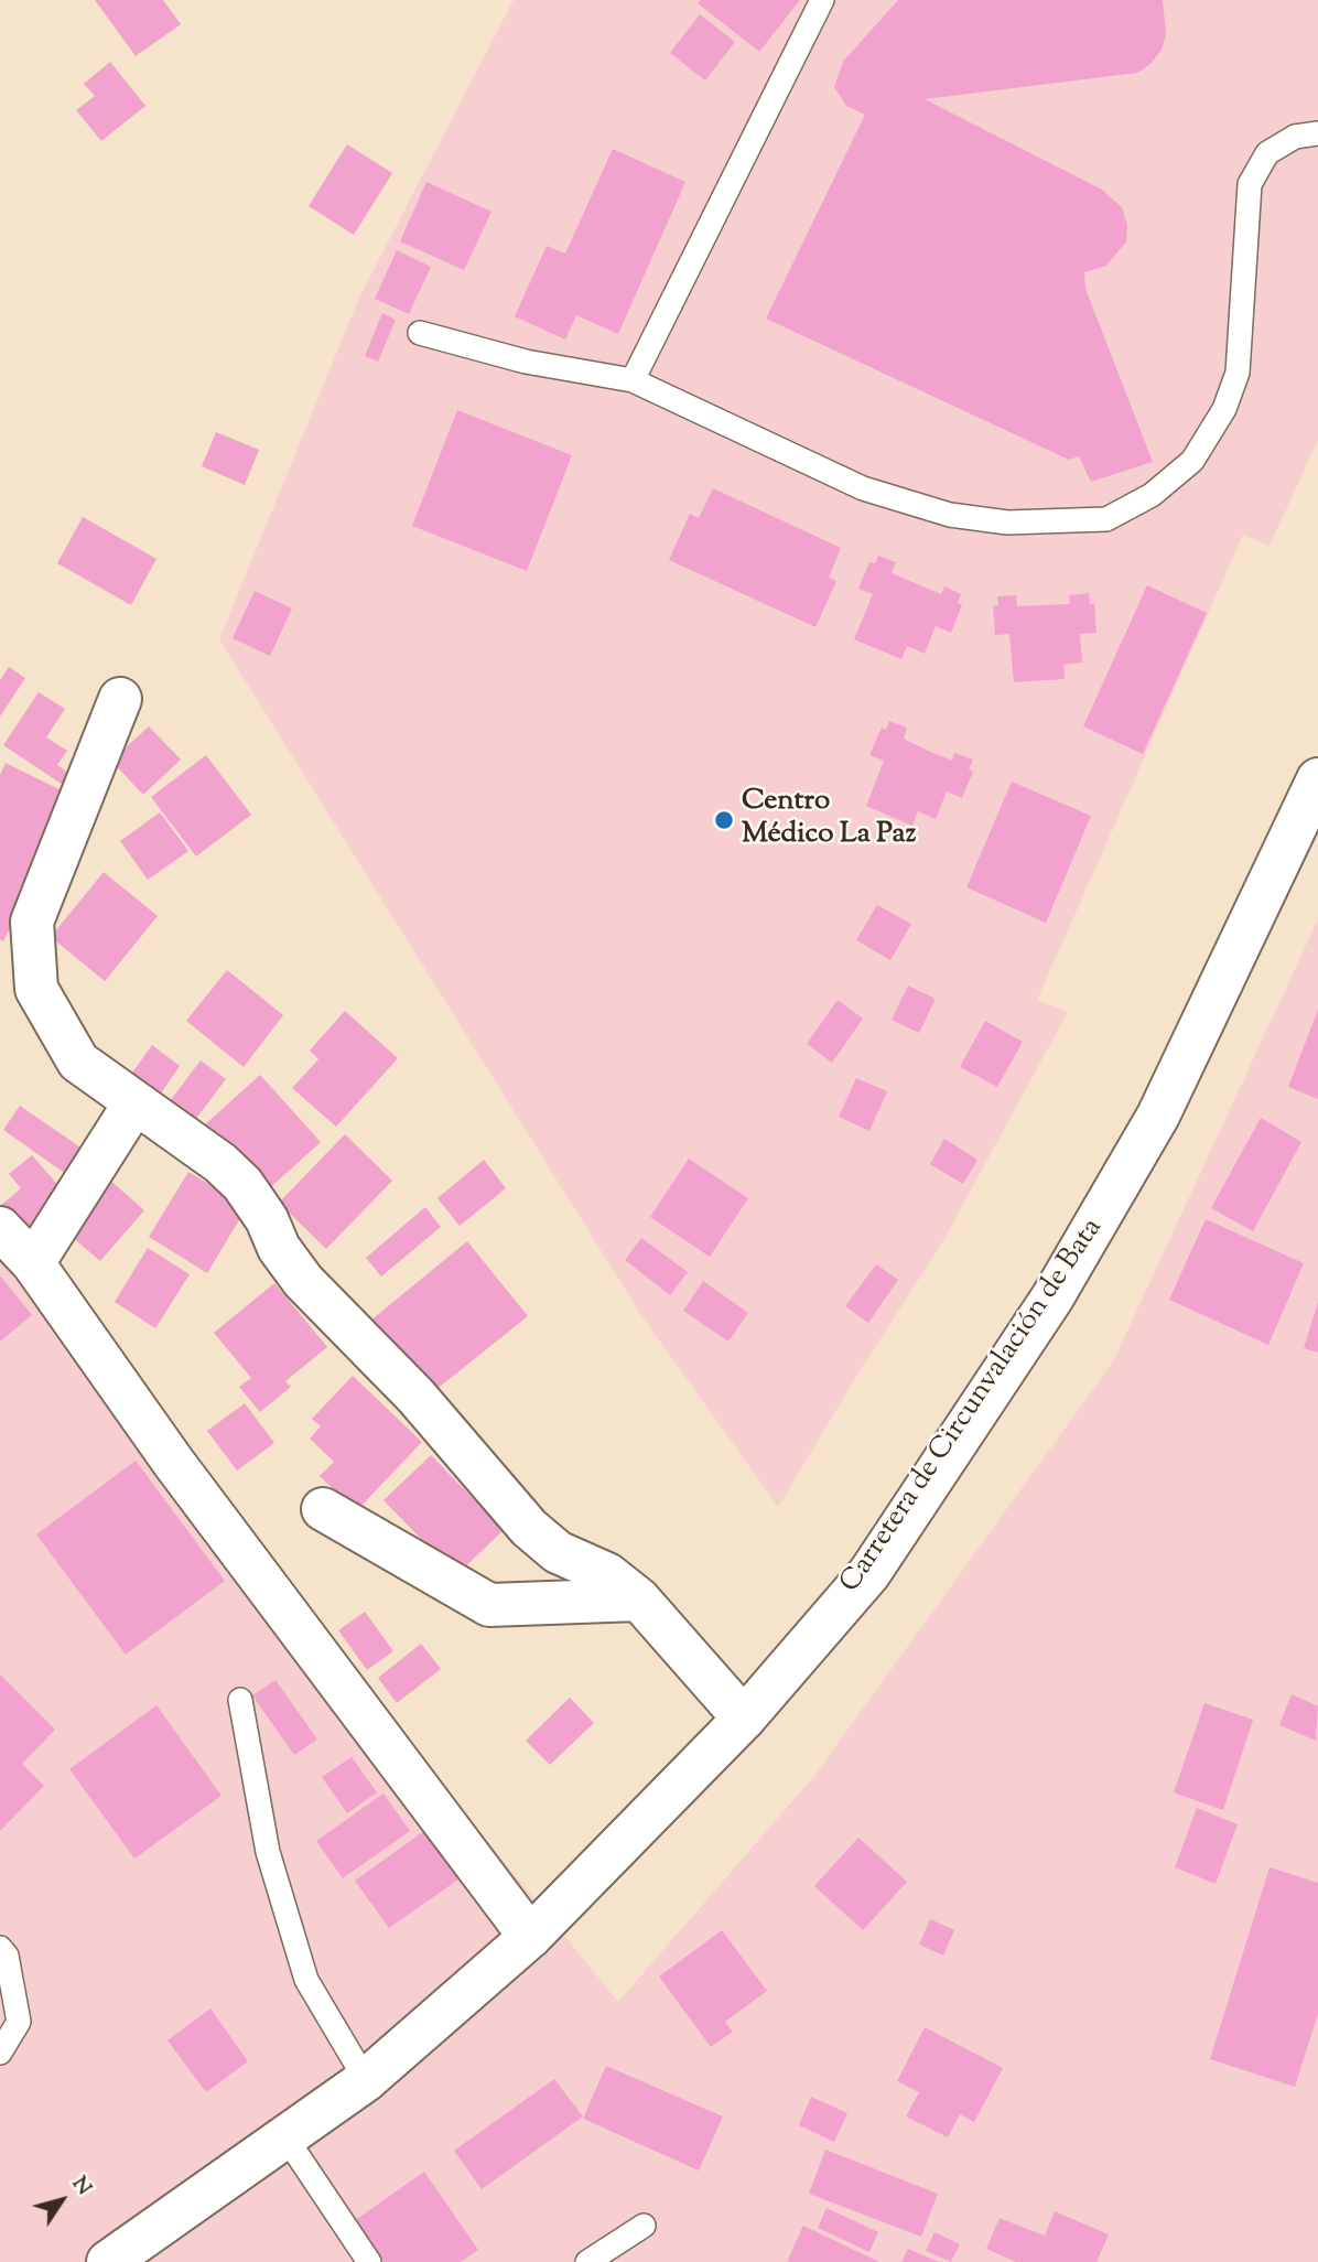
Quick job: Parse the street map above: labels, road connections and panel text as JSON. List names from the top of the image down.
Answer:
{
  "streets": {
    "street": ["Carretera de Circunvalación de Bata"]
  },
  "places": ["Centro Médico La Paz"],
  "north": "top right"
}
